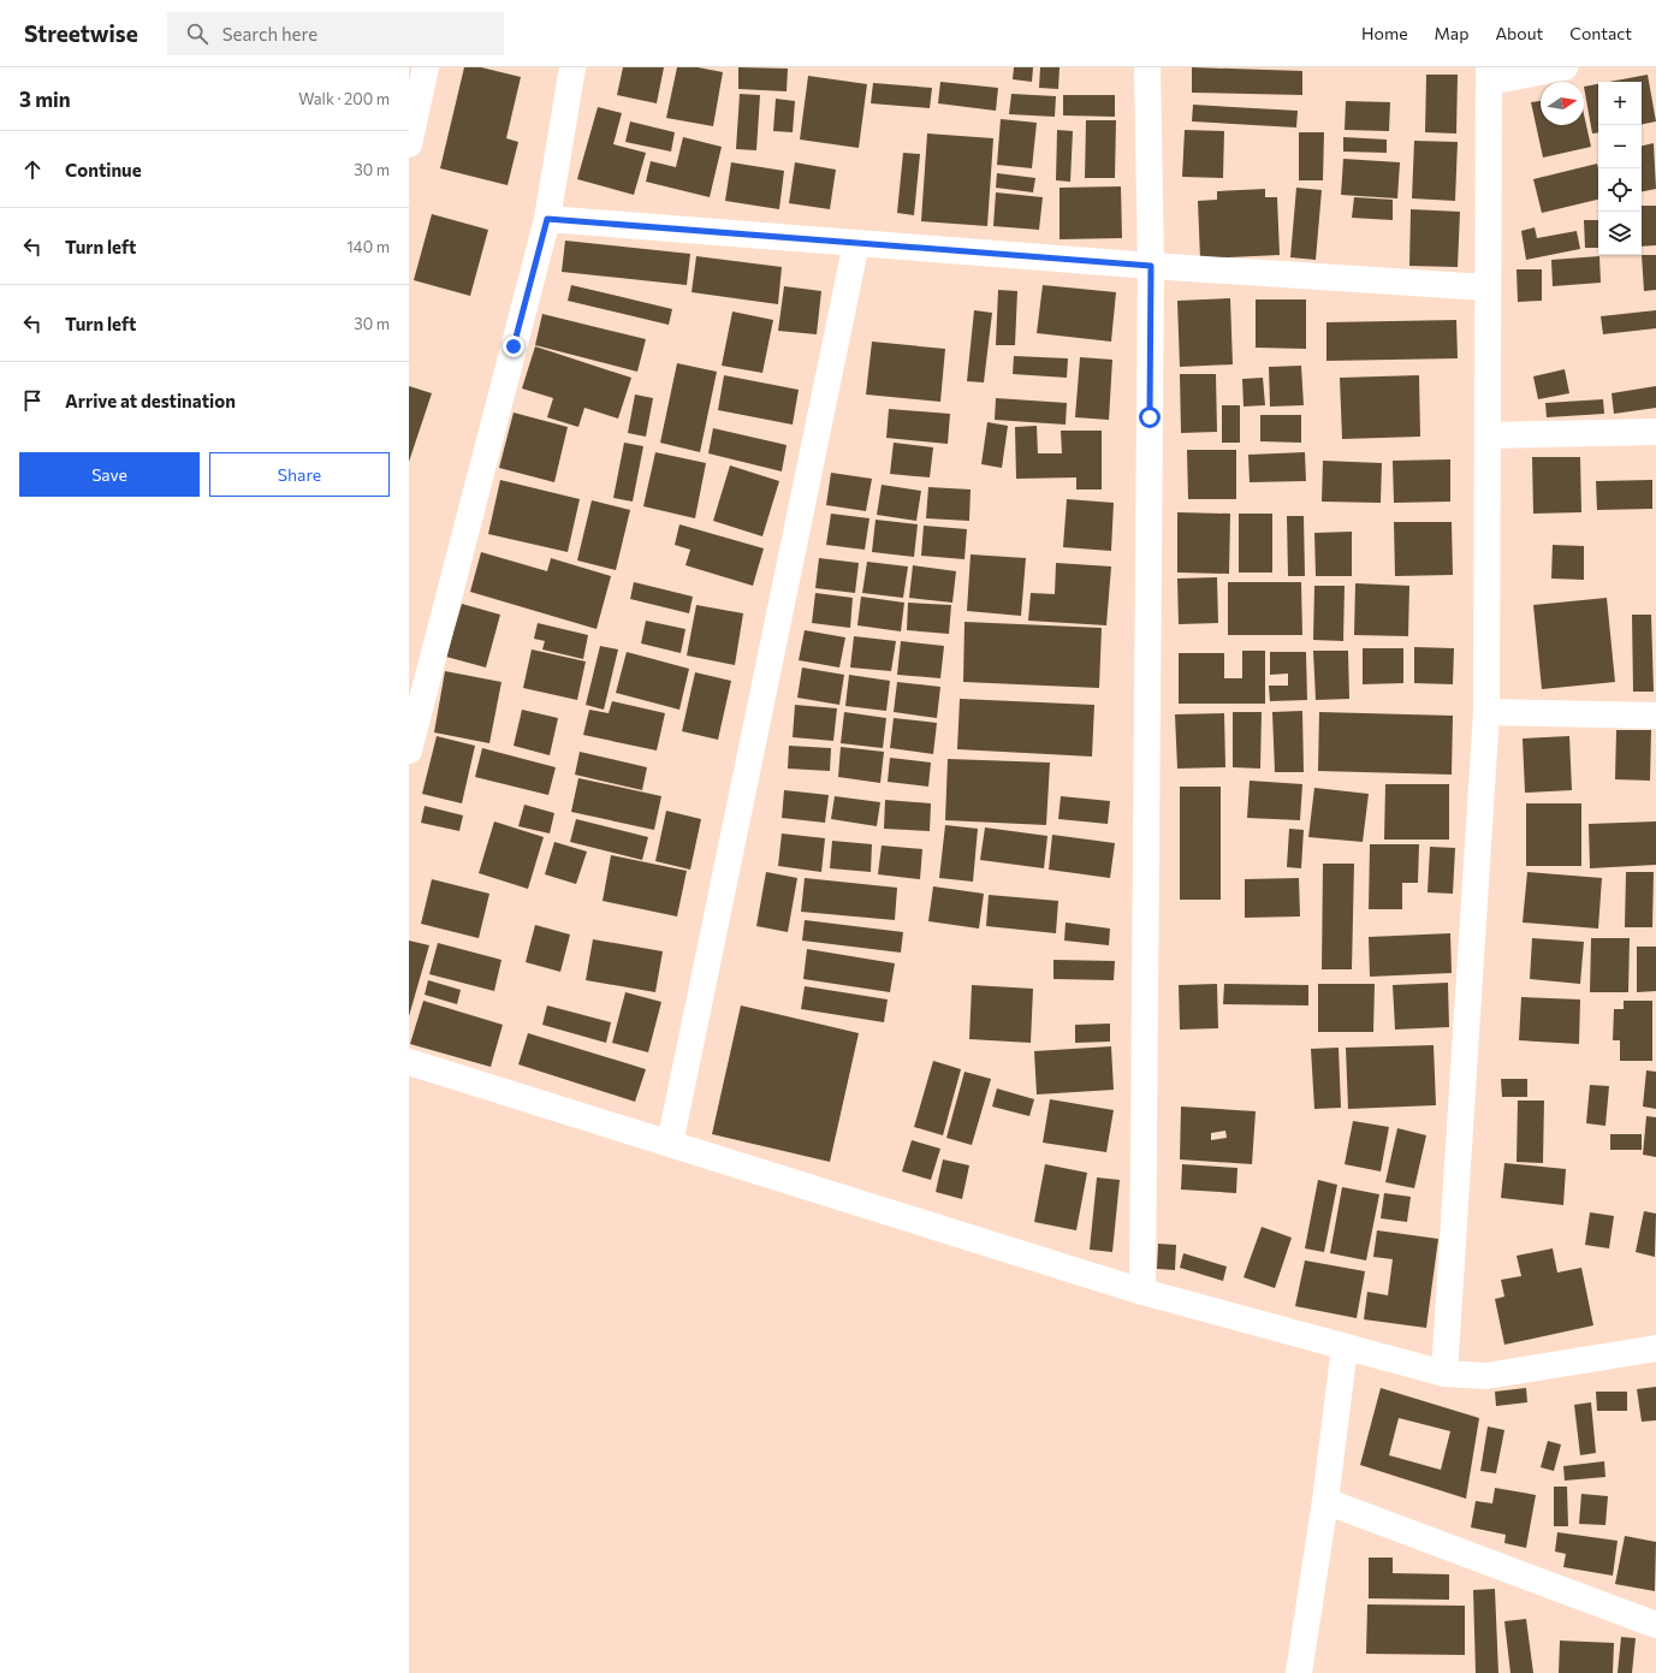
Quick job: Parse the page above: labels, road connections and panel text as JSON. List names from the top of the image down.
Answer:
{
  "north": "right",
  "page": {
    "header": "Streetwise",
    "search": "Search here",
    "nav": [
      "Home",
      "Map",
      "About",
      "Contact"
    ],
    "heading": ["3 min", "Walk · 200 m"],
    "map_buttons": ["+", "−"],
    "list": [
      ["Continue", "30 m"],
      ["Turn left", "140 m"],
      ["Turn left", "30 m"],
      "Arrive at destination"
    ],
    "buttons": ["Save", "Share"]
  }
}
